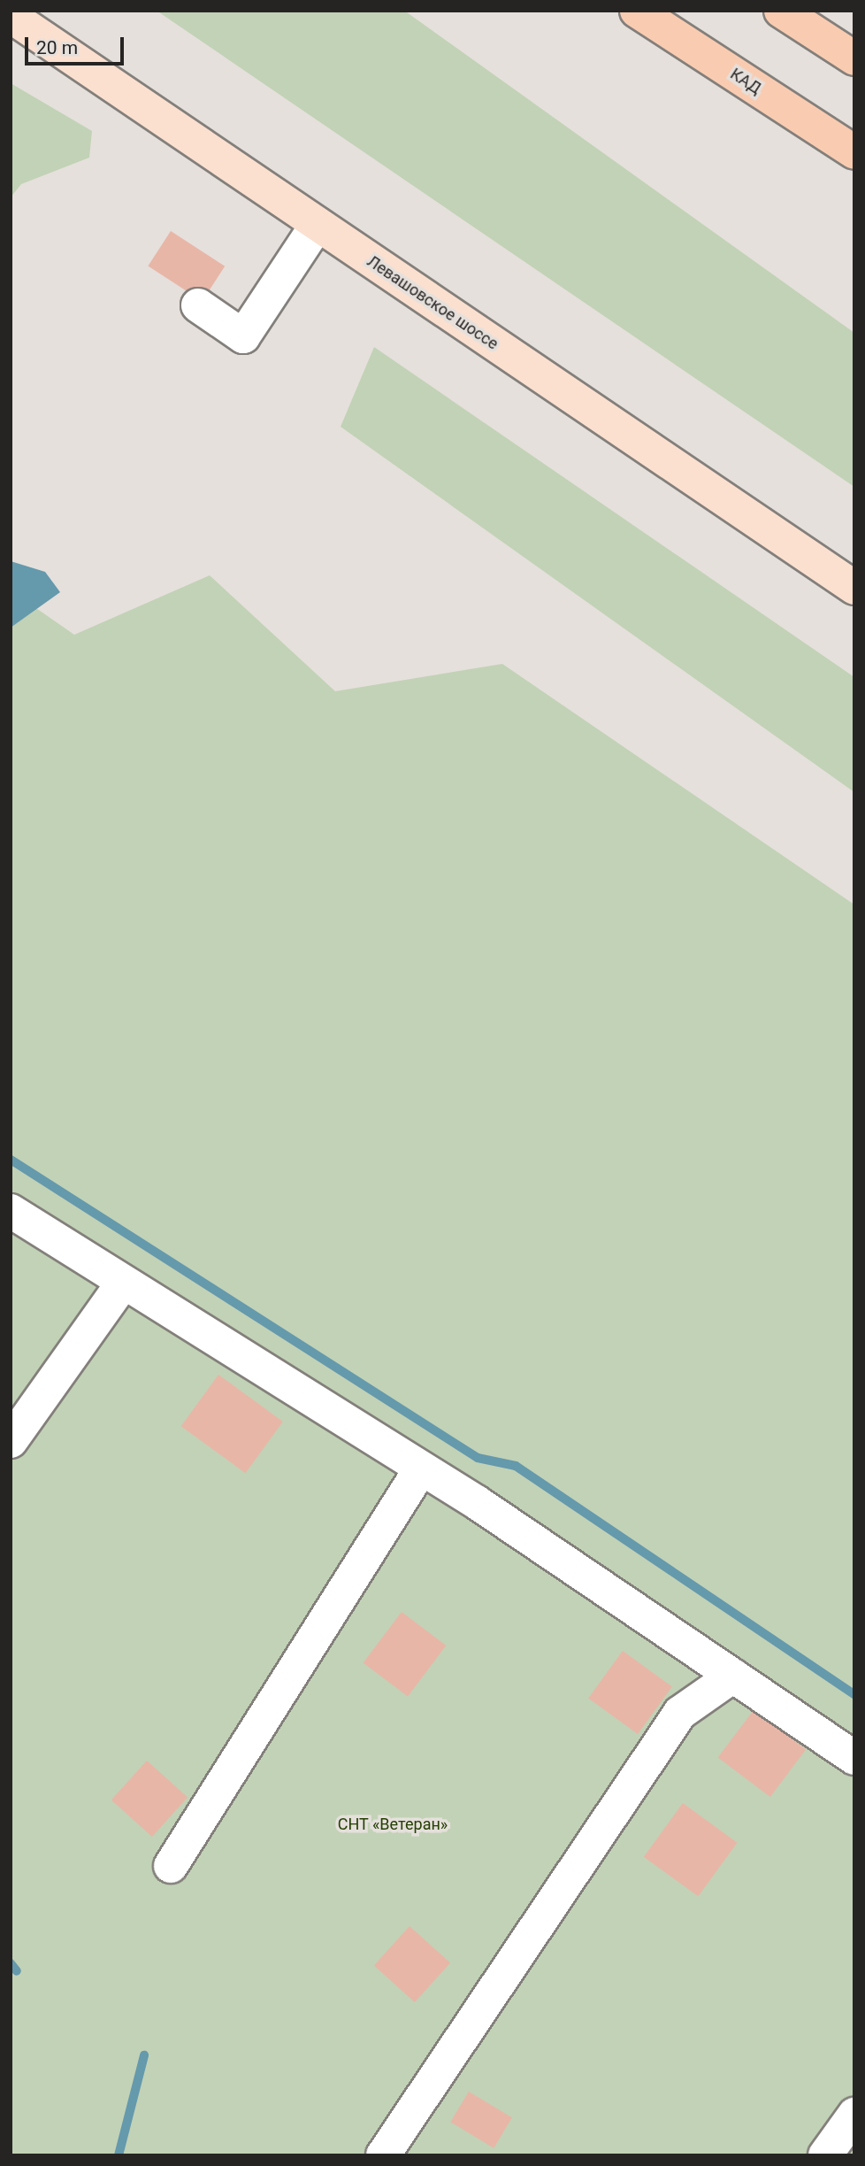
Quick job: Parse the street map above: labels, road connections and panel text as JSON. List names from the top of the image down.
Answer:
{
  "streets": {
    "highway": ["КАД"],
    "main road": ["Левашовское шоссе"]
  },
  "parks": ["СНТ «Ветеран»"],
  "scale_bar": "20 m"
}
